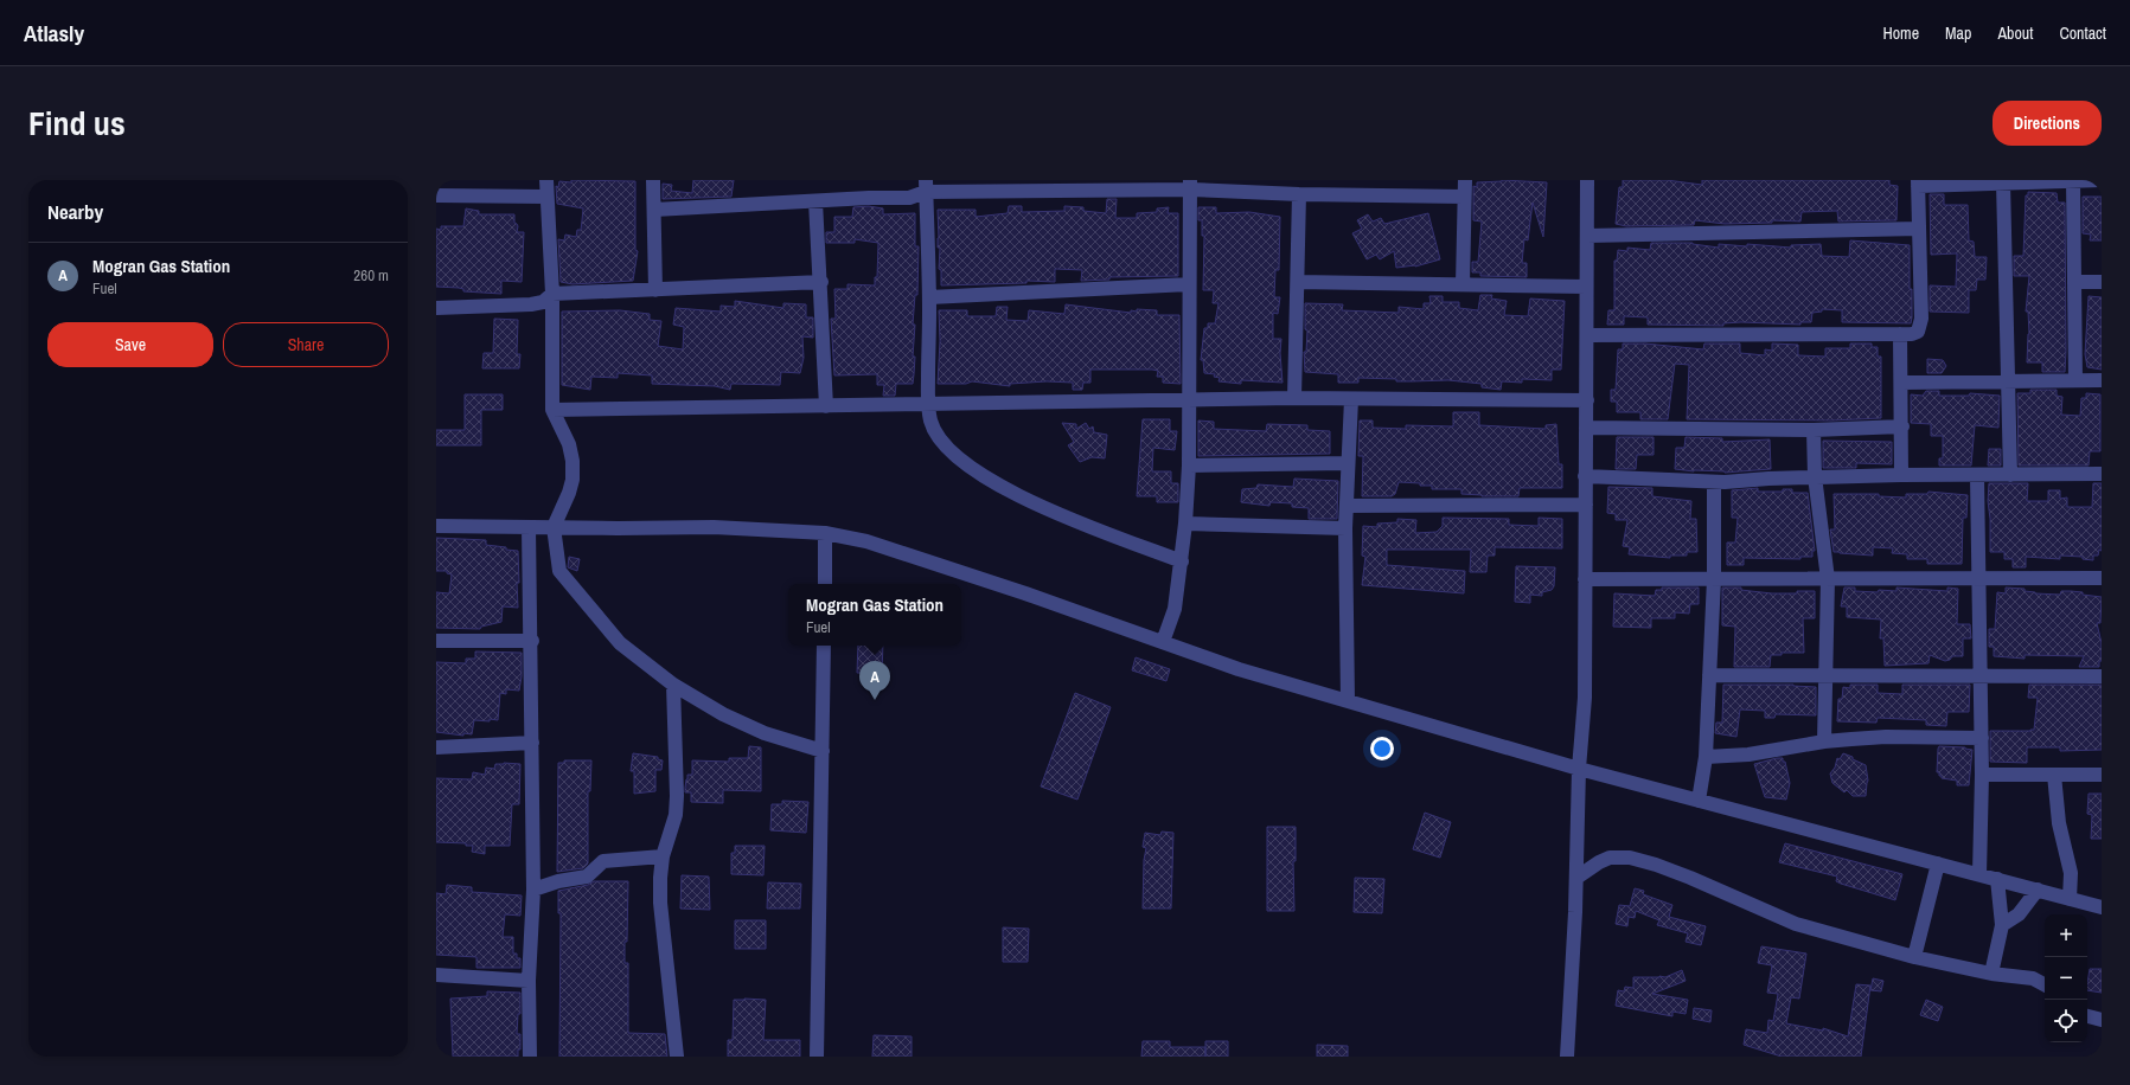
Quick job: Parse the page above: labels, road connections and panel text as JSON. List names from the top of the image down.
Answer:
{
  "page": {
    "header": "Atlasly",
    "nav": [
      "Home",
      "Map",
      "About",
      "Contact"
    ],
    "title": "Find us",
    "buttons": [
      "Directions",
      ["Save", "Share"]
    ],
    "heading": "Nearby",
    "list": [
      {
        "mark": "A",
        "name": "Mogran Gas Station",
        "note": "Fuel",
        "value": "260 m"
      }
    ],
    "popup": ["Mogran Gas Station", "Fuel"],
    "pins": "A",
    "map_buttons": ["+", "−"]
  }
}
